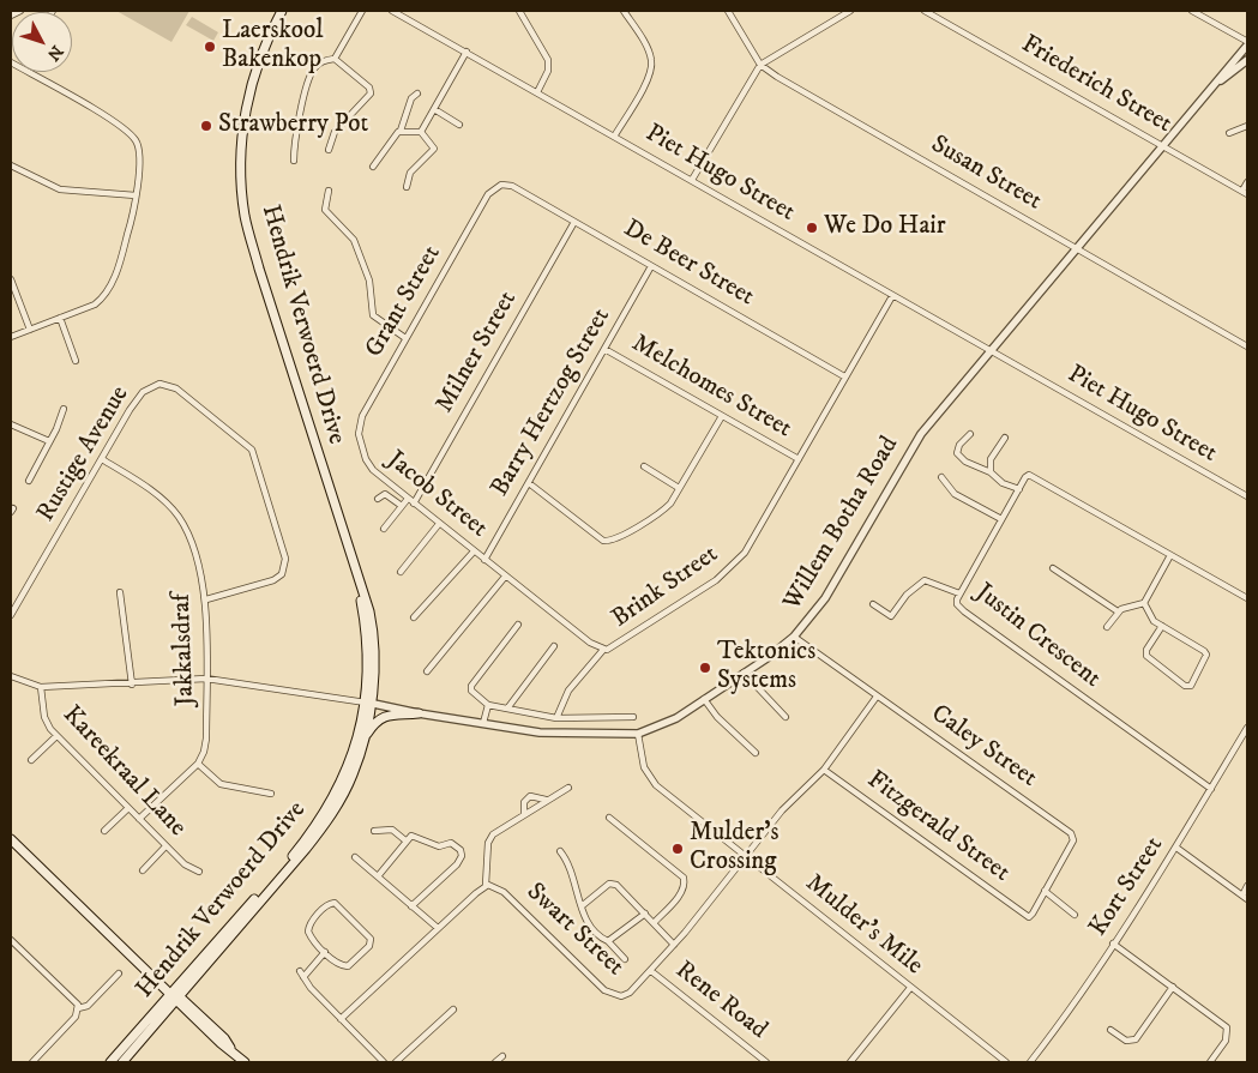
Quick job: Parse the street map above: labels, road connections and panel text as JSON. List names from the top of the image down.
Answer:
{
  "streets": {
    "main road": ["Hendrik Verwoerd Drive"],
    "street": [
      "Friederich Street",
      "Piet Hugo Street",
      "Susan Street",
      "De Beer Street",
      "Grant Street",
      "Milner Street",
      "Melchomes Street",
      "Barry Hertzog Street",
      "Rustige Avenue",
      "Jacob Street",
      "Willem Botha Road",
      "Brink Street",
      "Justin Crescent",
      "Jakkalsdraf",
      "Caley Street",
      "Kareekraal Lane",
      "Fitzgerald Street",
      "Kort Street",
      "Mulder's Mile",
      "Swart Street",
      "Rene Road"
    ]
  },
  "crossings": [
    ["Friederich Street", "Willem Botha Road"],
    ["Piet Hugo Street", "Willem Botha Road"],
    ["Piet Hugo Street", "Brink Street"],
    ["Susan Street", "Willem Botha Road"],
    ["De Beer Street", "Grant Street"],
    ["De Beer Street", "Milner Street"],
    ["De Beer Street", "Barry Hertzog Street"],
    ["De Beer Street", "Brink Street"],
    ["Grant Street", "Jacob Street"],
    ["Hendrik Verwoerd Drive", "Willem Botha Road"],
    ["Milner Street", "Jacob Street"],
    ["Melchomes Street", "Barry Hertzog Street"],
    ["Melchomes Street", "Brink Street"],
    ["Barry Hertzog Street", "Jacob Street"],
    ["Barry Hertzog Street", "Brink Street"],
    ["Rustige Avenue", "Jakkalsdraf"],
    ["Jacob Street", "Brink Street"],
    ["Willem Botha Road", "Caley Street"],
    ["Willem Botha Road", "Mulder's Mile"],
    ["Justin Crescent", "Kort Street"],
    ["Jakkalsdraf", "Kareekraal Lane"],
    ["Caley Street", "Fitzgerald Street"],
    ["Caley Street", "Swart Street"],
    ["Fitzgerald Street", "Swart Street"],
    ["Mulder's Mile", "Swart Street"],
    ["Swart Street", "Rene Road"]
  ],
  "places": [
    "Laerskool Bakenkop",
    "Strawberry Pot",
    "We Do Hair",
    "Tektonics Systems",
    "Mulder's Crossing"
  ],
  "north": "bottom right"
}
